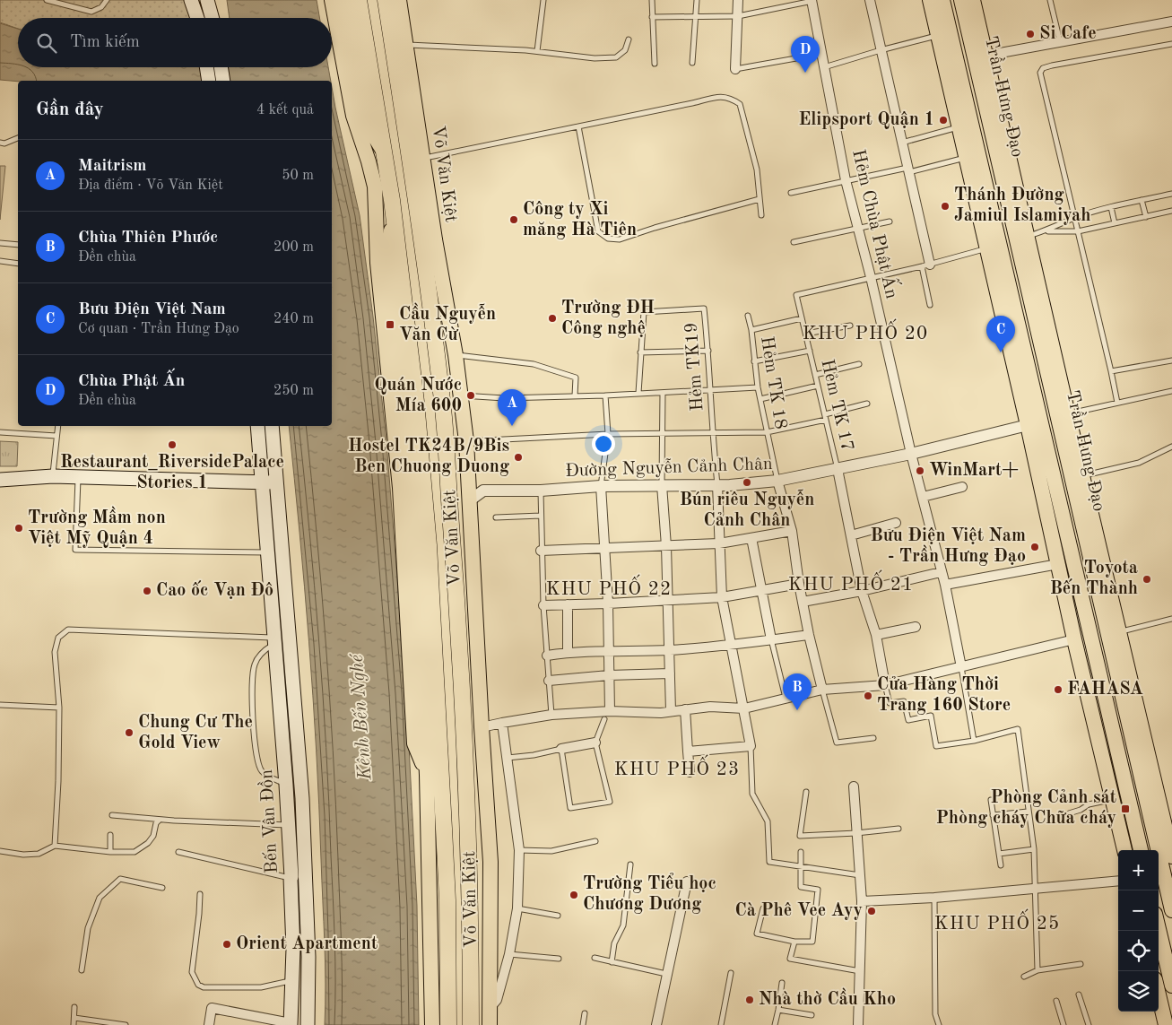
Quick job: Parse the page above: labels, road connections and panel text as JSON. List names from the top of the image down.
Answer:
{
  "streets": {
    "highway": ["Võ Văn Kiệt"],
    "main road": ["Trần Hưng Đạo", "Bến Vân Đồn"],
    "street": ["Hẻm Chùa Phật Ấn", "Đường Nguyễn Cảnh Chân"],
    "lane": ["Hẻm TK19", "Hẻm TK 18", "Hẻm TK 17"]
  },
  "crossings": [
    ["Trần Hưng Đạo", "Đường Nguyễn Cảnh Chân"],
    ["Hẻm Chùa Phật Ấn", "Hẻm TK 17"],
    ["Hẻm Chùa Phật Ấn", "Đường Nguyễn Cảnh Chân"],
    ["Hẻm TK19", "Đường Nguyễn Cảnh Chân"],
    ["Hẻm TK 18", "Đường Nguyễn Cảnh Chân"],
    ["Hẻm TK 17", "Đường Nguyễn Cảnh Chân"]
  ],
  "districts": [
    "KHU PHỐ 20",
    "KHU PHỐ 21",
    "KHU PHỐ 22",
    "KHU PHỐ 23",
    "KHU PHỐ 25"
  ],
  "water": ["Kênh Bến Nghé"],
  "places": {
    "other": [
      "Si Cafe",
      "Elipsport Quận 1",
      "Thánh Đường Jamiul Islamiyah",
      "Công ty Xi măng Hà Tiên",
      "Trường ĐH Công nghệ",
      "Quán Nước Mía 600",
      "Restaurant_RiversidePalace Stories 1",
      "Hostel TK24B/9Bis Ben Chuong Duong",
      "WinMart+",
      "Bún riêu Nguyễn Cảnh Chân",
      "Trường Mầm non Việt Mỹ Quận 4",
      "Bưu Điện Việt Nam - Trần Hưng Đạo",
      "Toyota Bến Thành",
      "Cao ốc Vạn Đô",
      "FAHASA",
      "Cửa Hàng Thời Trang 160 Store",
      "Chung Cư The Gold View",
      "Trường Tiểu học Chương Dương",
      "Cà Phê Vee Ayy",
      "Orient Apartment",
      "Nhà thờ Cầu Kho"
    ],
    "transit": ["Cầu Nguyễn Văn Cừ", "Phòng Cảnh sát Phòng cháy Chữa cháy"]
  },
  "page": {
    "search": "Tìm kiếm",
    "pins": [
      "D",
      "C",
      "A",
      "B"
    ],
    "heading": ["Gần đây", "4 kết quả"],
    "list": [
      {
        "mark": "A",
        "name": "Maitrism",
        "note": "Địa điểm · Võ Văn Kiệt",
        "value": "50 m"
      },
      {
        "mark": "B",
        "name": "Chùa Thiên Phước",
        "note": "Đền chùa",
        "value": "200 m"
      },
      {
        "mark": "C",
        "name": "Bưu Điện Việt Nam",
        "note": "Cơ quan · Trần Hưng Đạo",
        "value": "240 m"
      },
      {
        "mark": "D",
        "name": "Chùa Phật Ấn",
        "note": "Đền chùa",
        "value": "250 m"
      }
    ],
    "map_buttons": ["+", "−"]
  }
}
